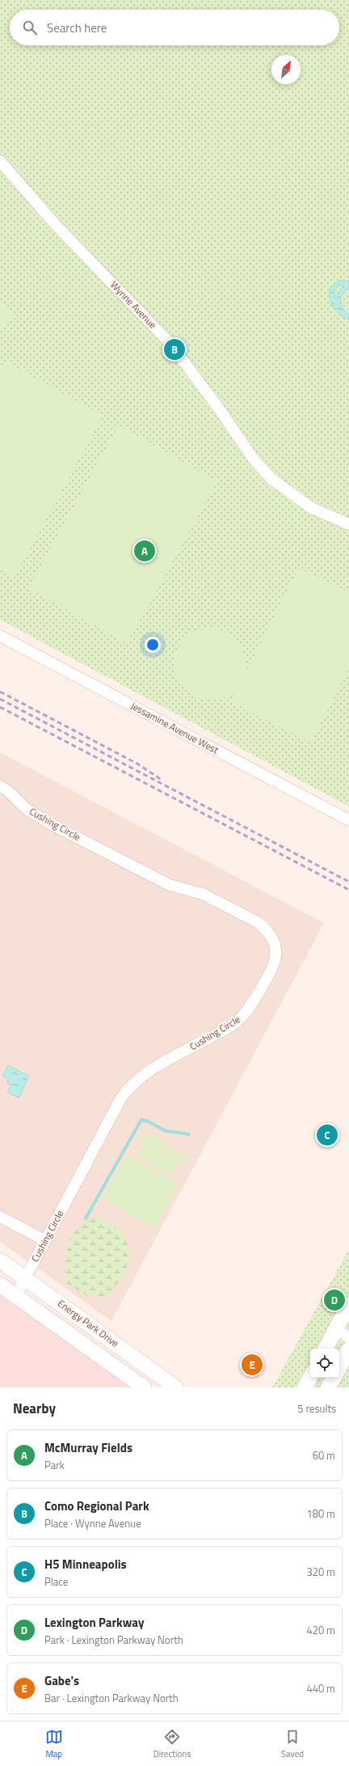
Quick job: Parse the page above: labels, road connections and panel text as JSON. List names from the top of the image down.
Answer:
{
  "streets": {
    "street": [
      "Wynne Avenue",
      "Jessamine Avenue West",
      "Cushing Circle",
      "Energy Park Drive"
    ]
  },
  "crossings": [
    ["Cushing Circle", "Energy Park Drive"]
  ],
  "north": "top right",
  "page": {
    "search": "Search here",
    "pins": [
      "B",
      "A",
      "C",
      "D",
      "E"
    ],
    "heading": ["Nearby", "5 results"],
    "list": [
      {
        "mark": "A",
        "name": "McMurray Fields",
        "note": "Park",
        "value": "60 m"
      },
      {
        "mark": "B",
        "name": "Como Regional Park",
        "note": "Place · Wynne Avenue",
        "value": "180 m"
      },
      {
        "mark": "C",
        "name": "H5 Minneapolis",
        "note": "Place",
        "value": "320 m"
      },
      {
        "mark": "D",
        "name": "Lexington Parkway",
        "note": "Park · Lexington Parkway North",
        "value": "420 m"
      },
      {
        "mark": "E",
        "name": "Gabe's",
        "note": "Bar · Lexington Parkway North",
        "value": "440 m"
      }
    ],
    "nav": ["Map", "Directions", "Saved"]
  }
}
